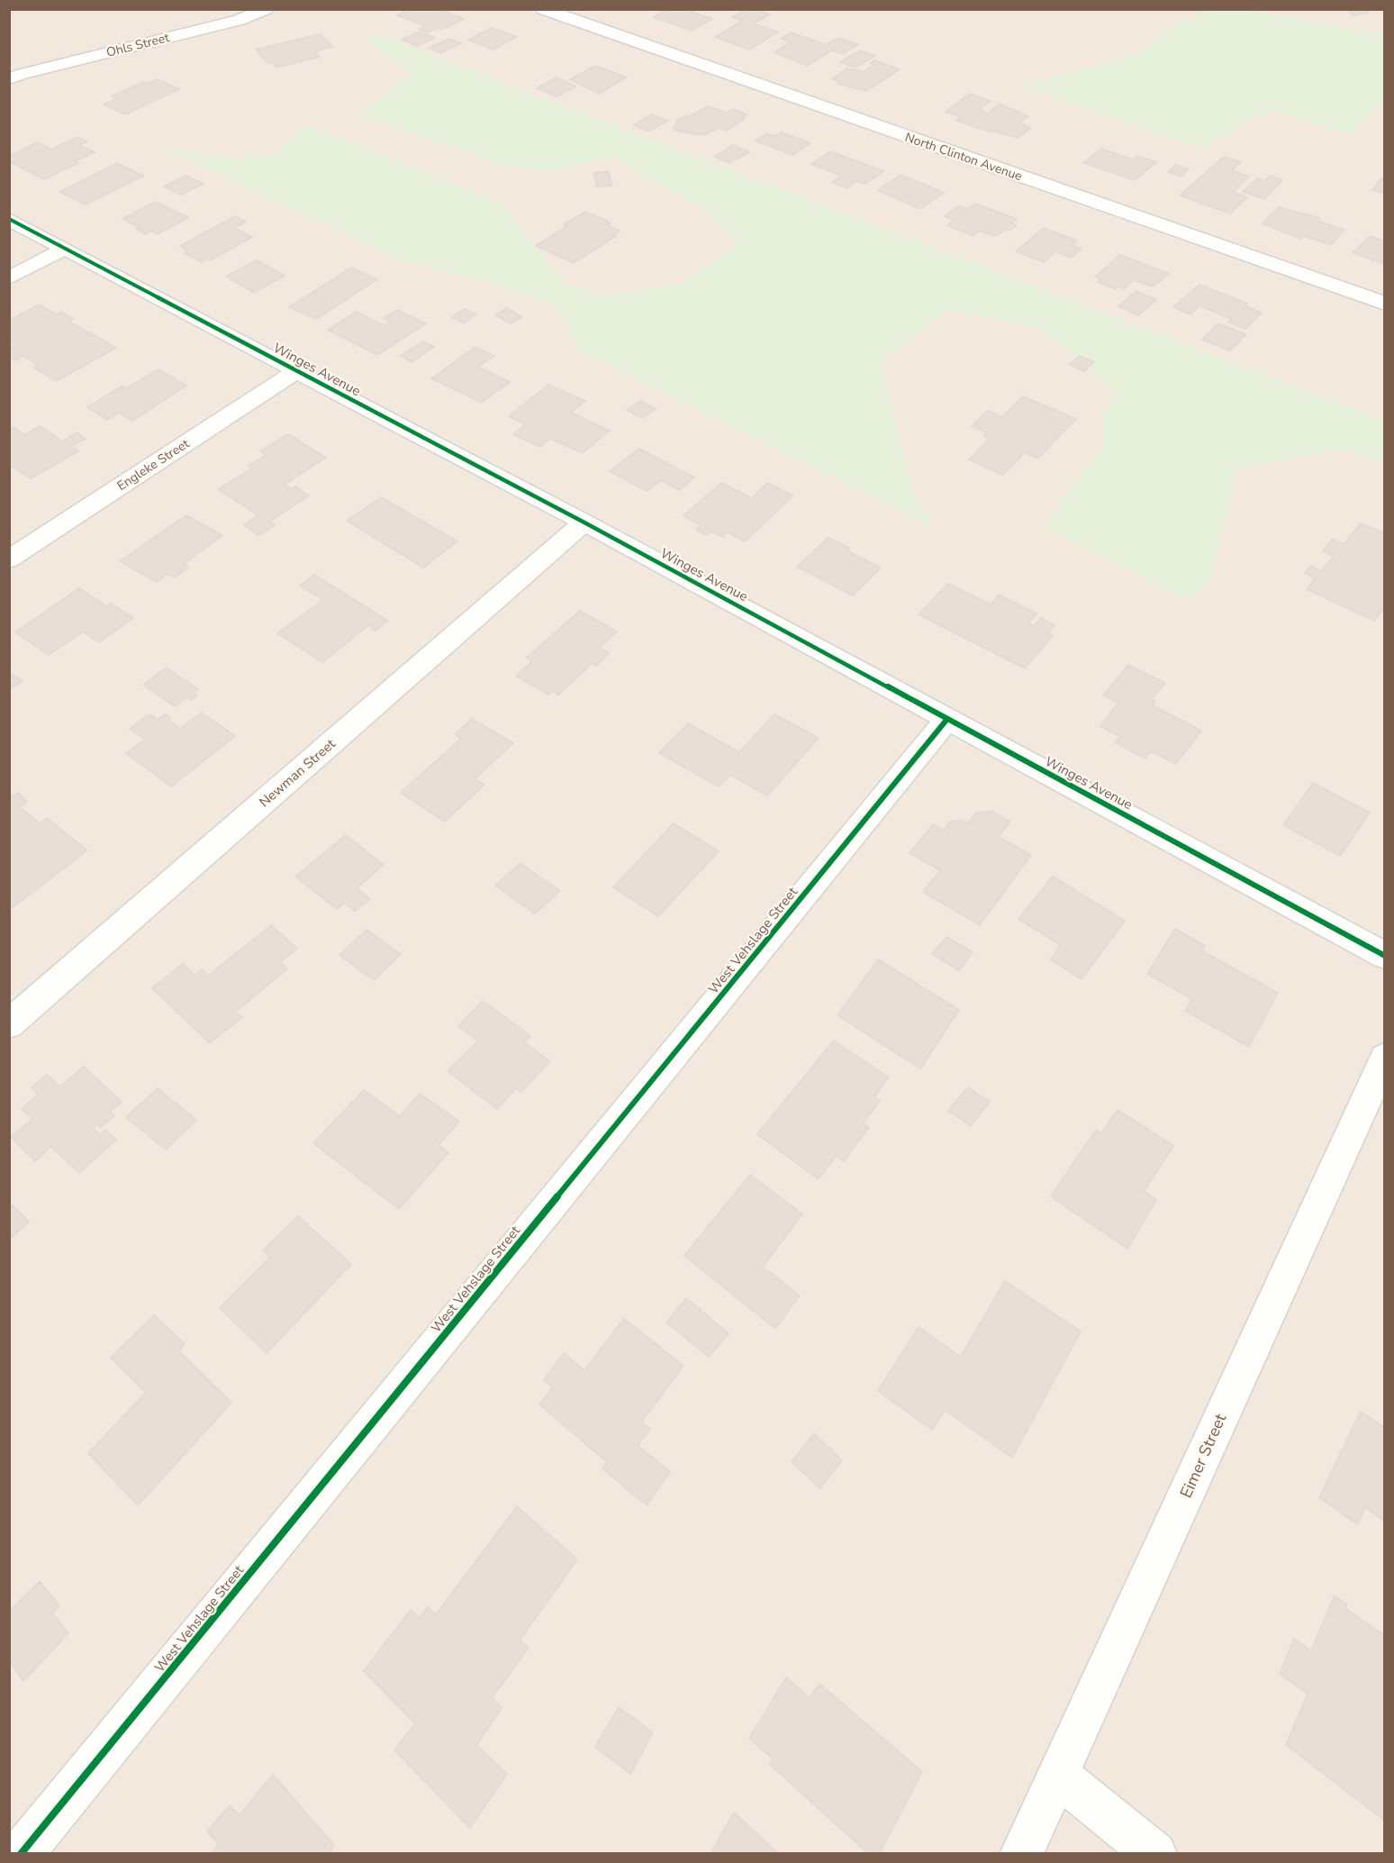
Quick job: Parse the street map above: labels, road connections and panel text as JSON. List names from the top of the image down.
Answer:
{
  "streets": {
    "street": [
      "Ohls Street",
      "North Clinton Avenue",
      "Winges Avenue",
      "Engleke Street",
      "Newman Street",
      "West Vehslage Street",
      "Eimer Street"
    ]
  },
  "crossings": [
    ["Winges Avenue", "Engleke Street"],
    ["Winges Avenue", "Newman Street"],
    ["Winges Avenue", "West Vehslage Street"]
  ]
}
